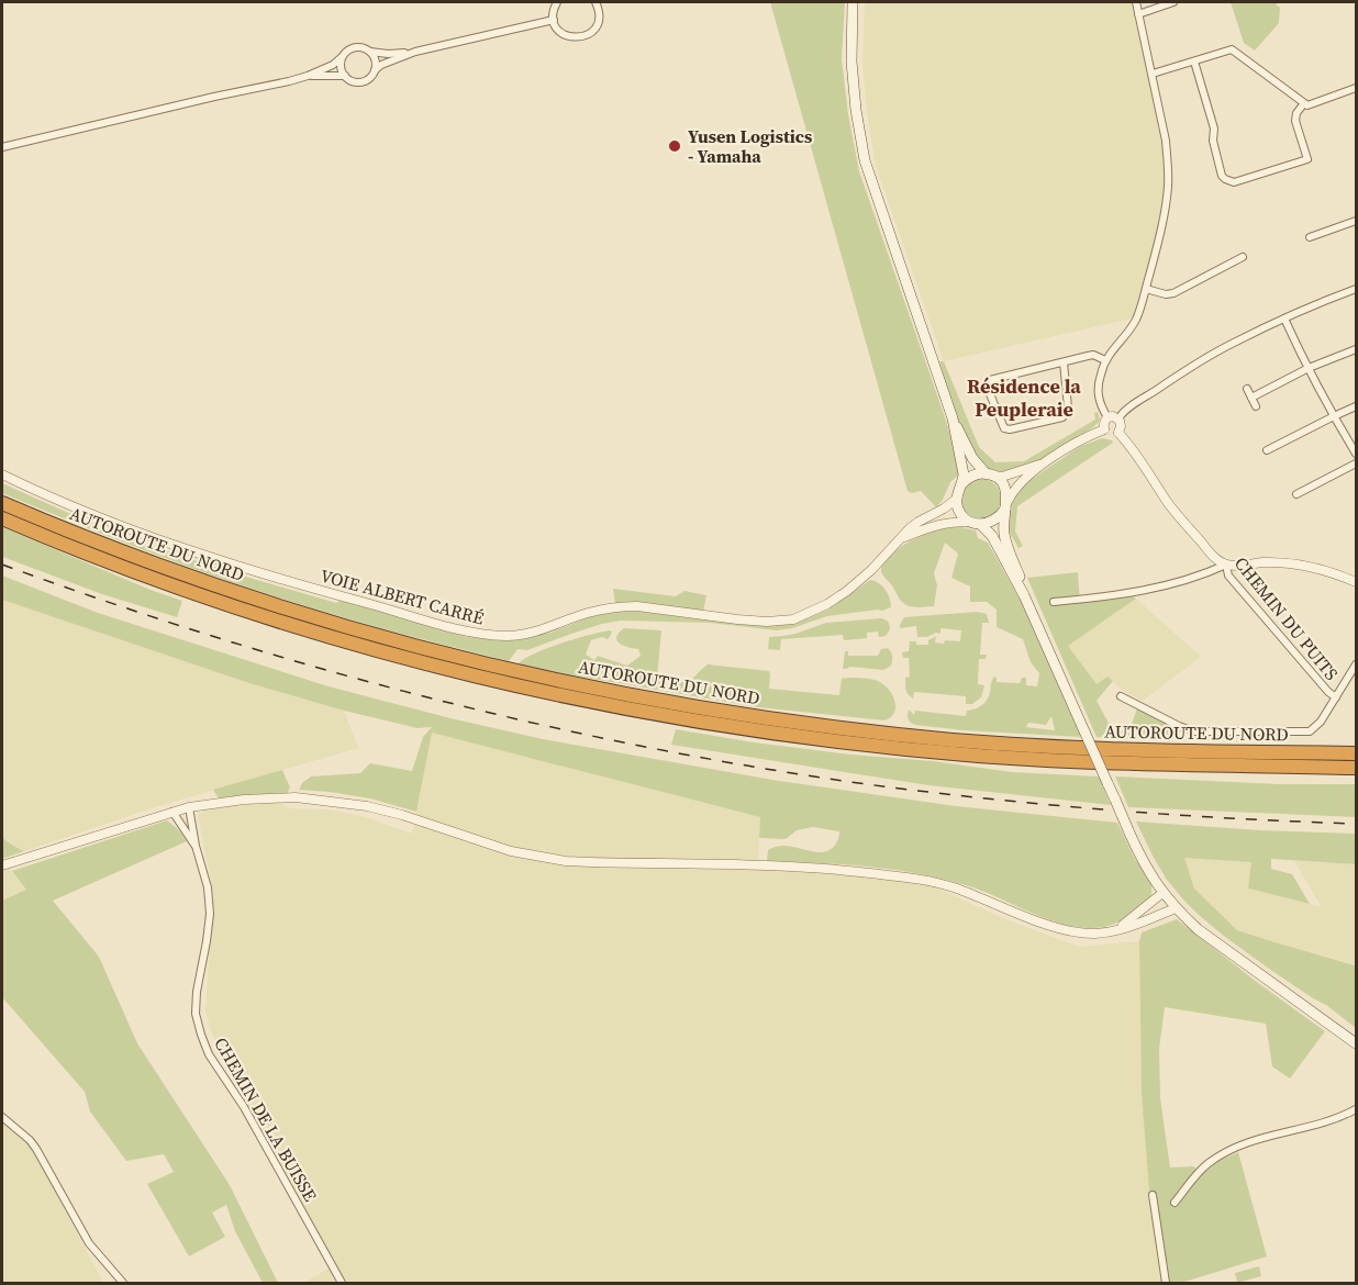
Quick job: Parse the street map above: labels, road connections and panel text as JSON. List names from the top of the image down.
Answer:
{
  "streets": {
    "highway": ["AUTOROUTE DU NORD"],
    "street": ["VOIE ALBERT CARRÉ", "CHEMIN DU PUITS", "CHEMIN DE LA BUISSE"]
  },
  "districts": ["Résidence la Peupleraie"],
  "places": ["Yusen Logistics - Yamaha"]
}
